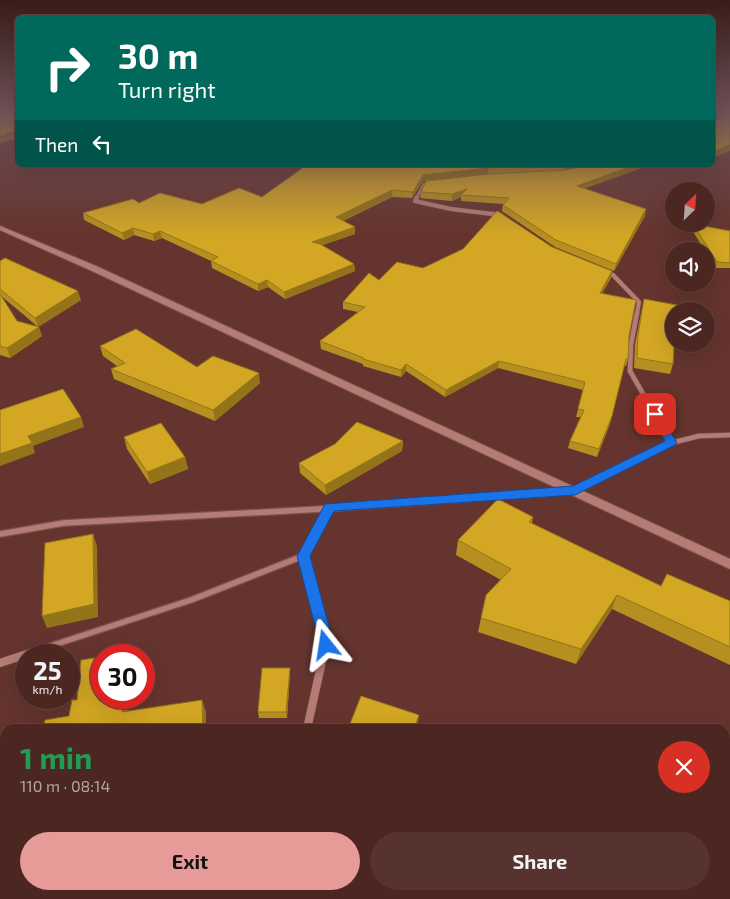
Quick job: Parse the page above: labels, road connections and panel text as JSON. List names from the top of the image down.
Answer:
{
  "north": "top right",
  "page": {
    "turn": ["30 m", "Turn right"],
    "then": "Then",
    "speed": "25 km/h",
    "limit": "30",
    "heading": ["1 min", "110 m · 08:14"],
    "buttons": ["Exit", "Share"]
  }
}
